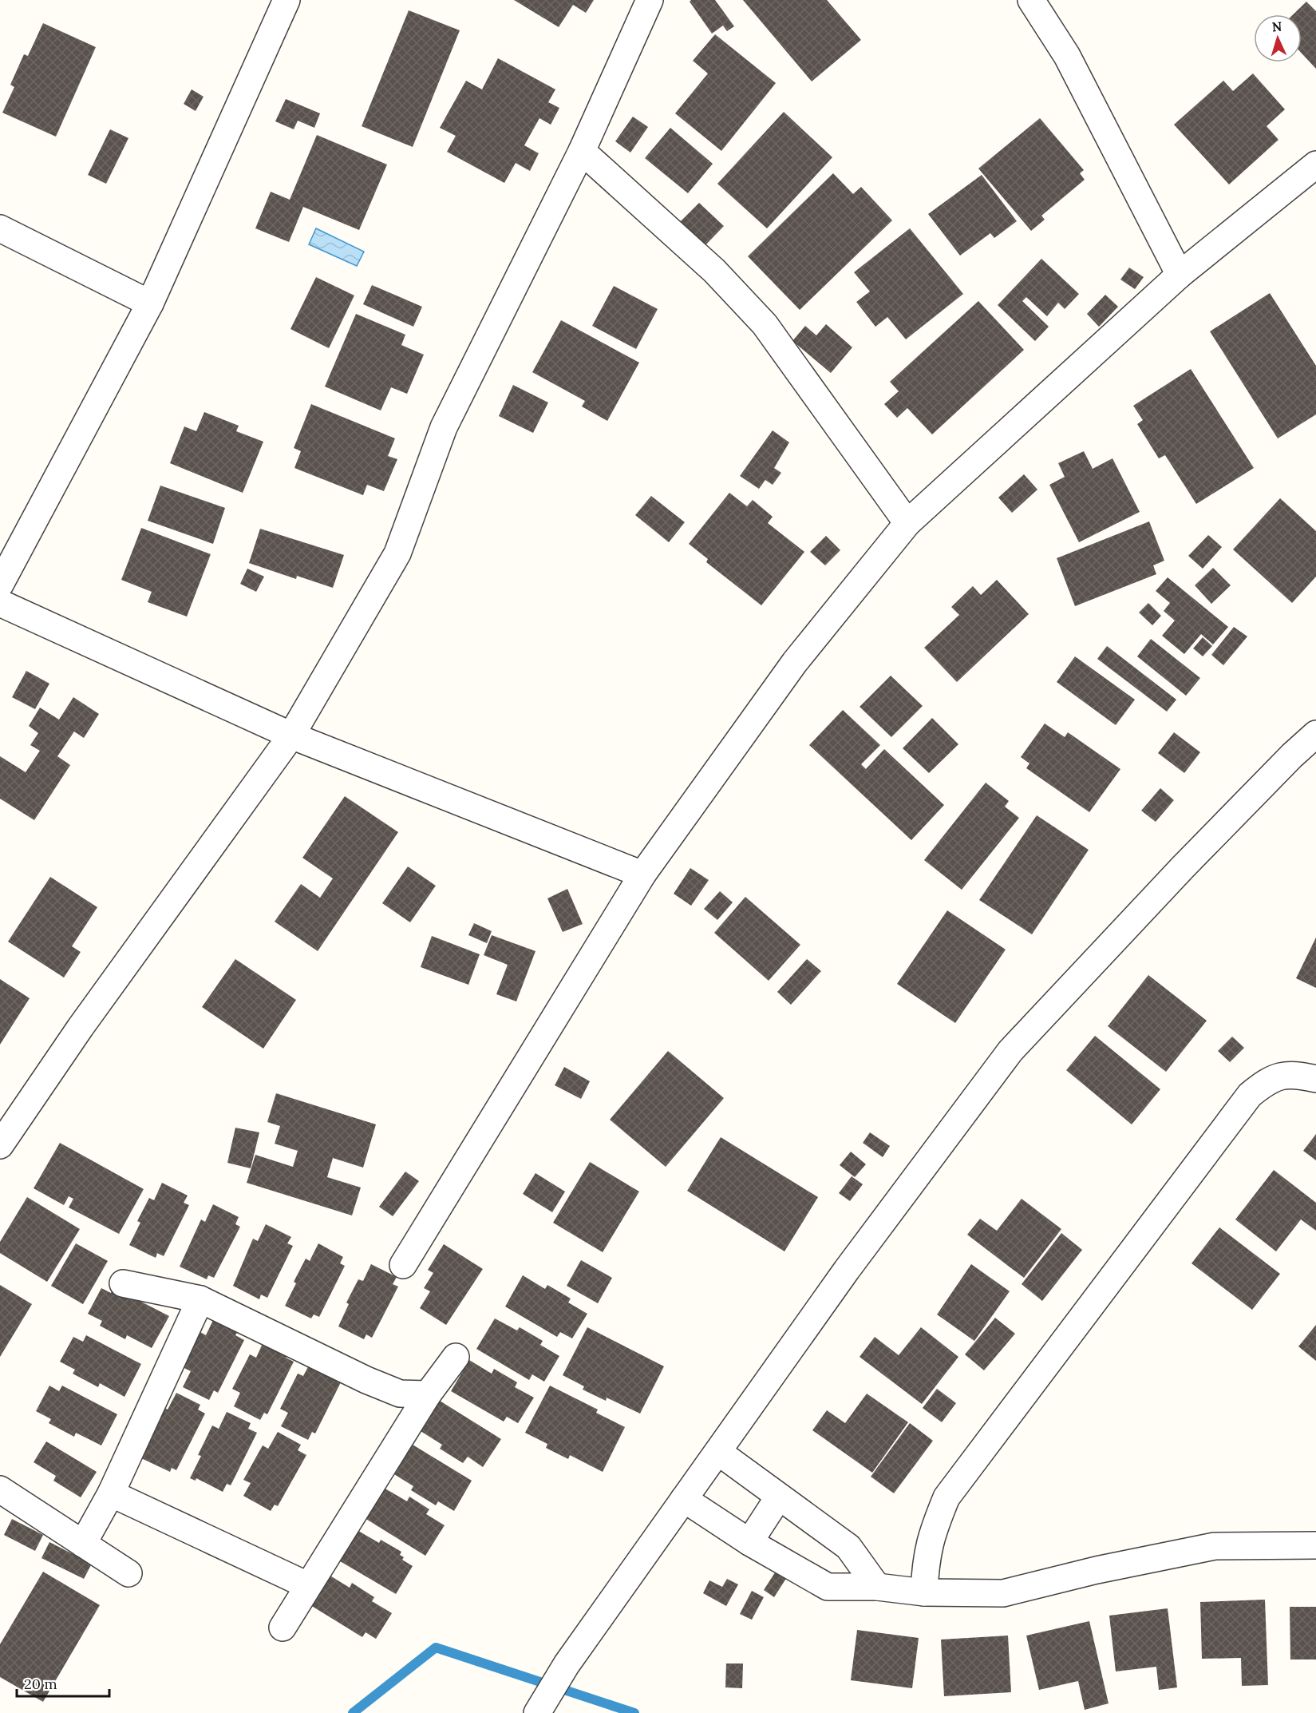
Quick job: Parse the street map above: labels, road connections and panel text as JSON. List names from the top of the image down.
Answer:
{
  "scale_bar": "20 m",
  "north": "top"
}
